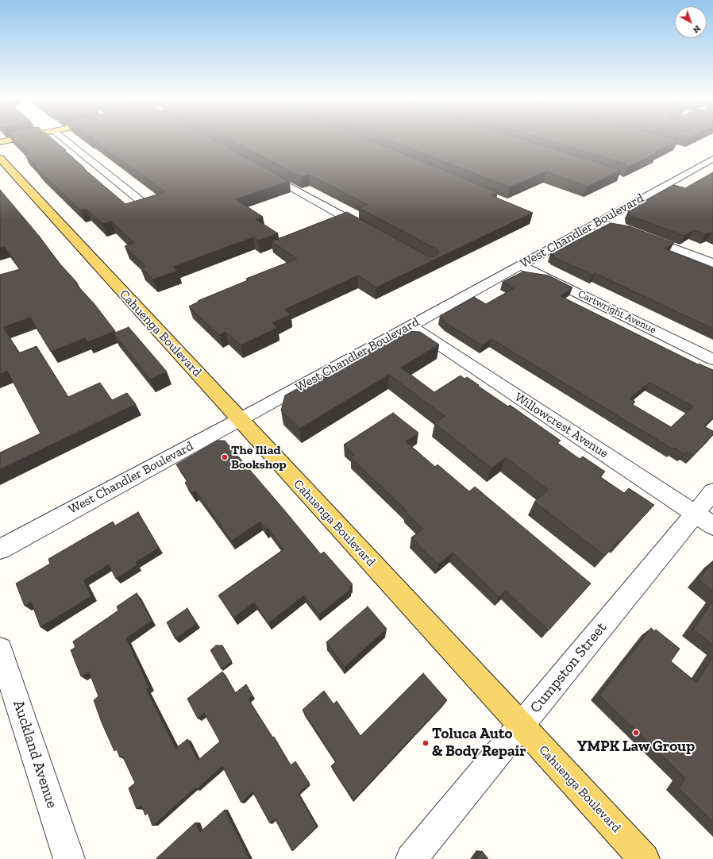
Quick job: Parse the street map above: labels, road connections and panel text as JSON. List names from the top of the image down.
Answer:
{
  "streets": {
    "main road": ["Cahuenga Boulevard"],
    "street": [
      "West Chandler Boulevard",
      "Cartwright Avenue",
      "Willowcrest Avenue",
      "Cumpston Street",
      "Auckland Avenue"
    ]
  },
  "crossings": [
    ["West Chandler Boulevard", "Cartwright Avenue"],
    ["West Chandler Boulevard", "Cahuenga Boulevard"],
    ["West Chandler Boulevard", "Willowcrest Avenue"],
    ["Cahuenga Boulevard", "Cumpston Street"],
    ["Willowcrest Avenue", "Cumpston Street"]
  ],
  "places": ["The Iliad Bookshop", "YMPK Law Group", "Toluca Auto & Body Repair"],
  "north": "bottom right"
}
